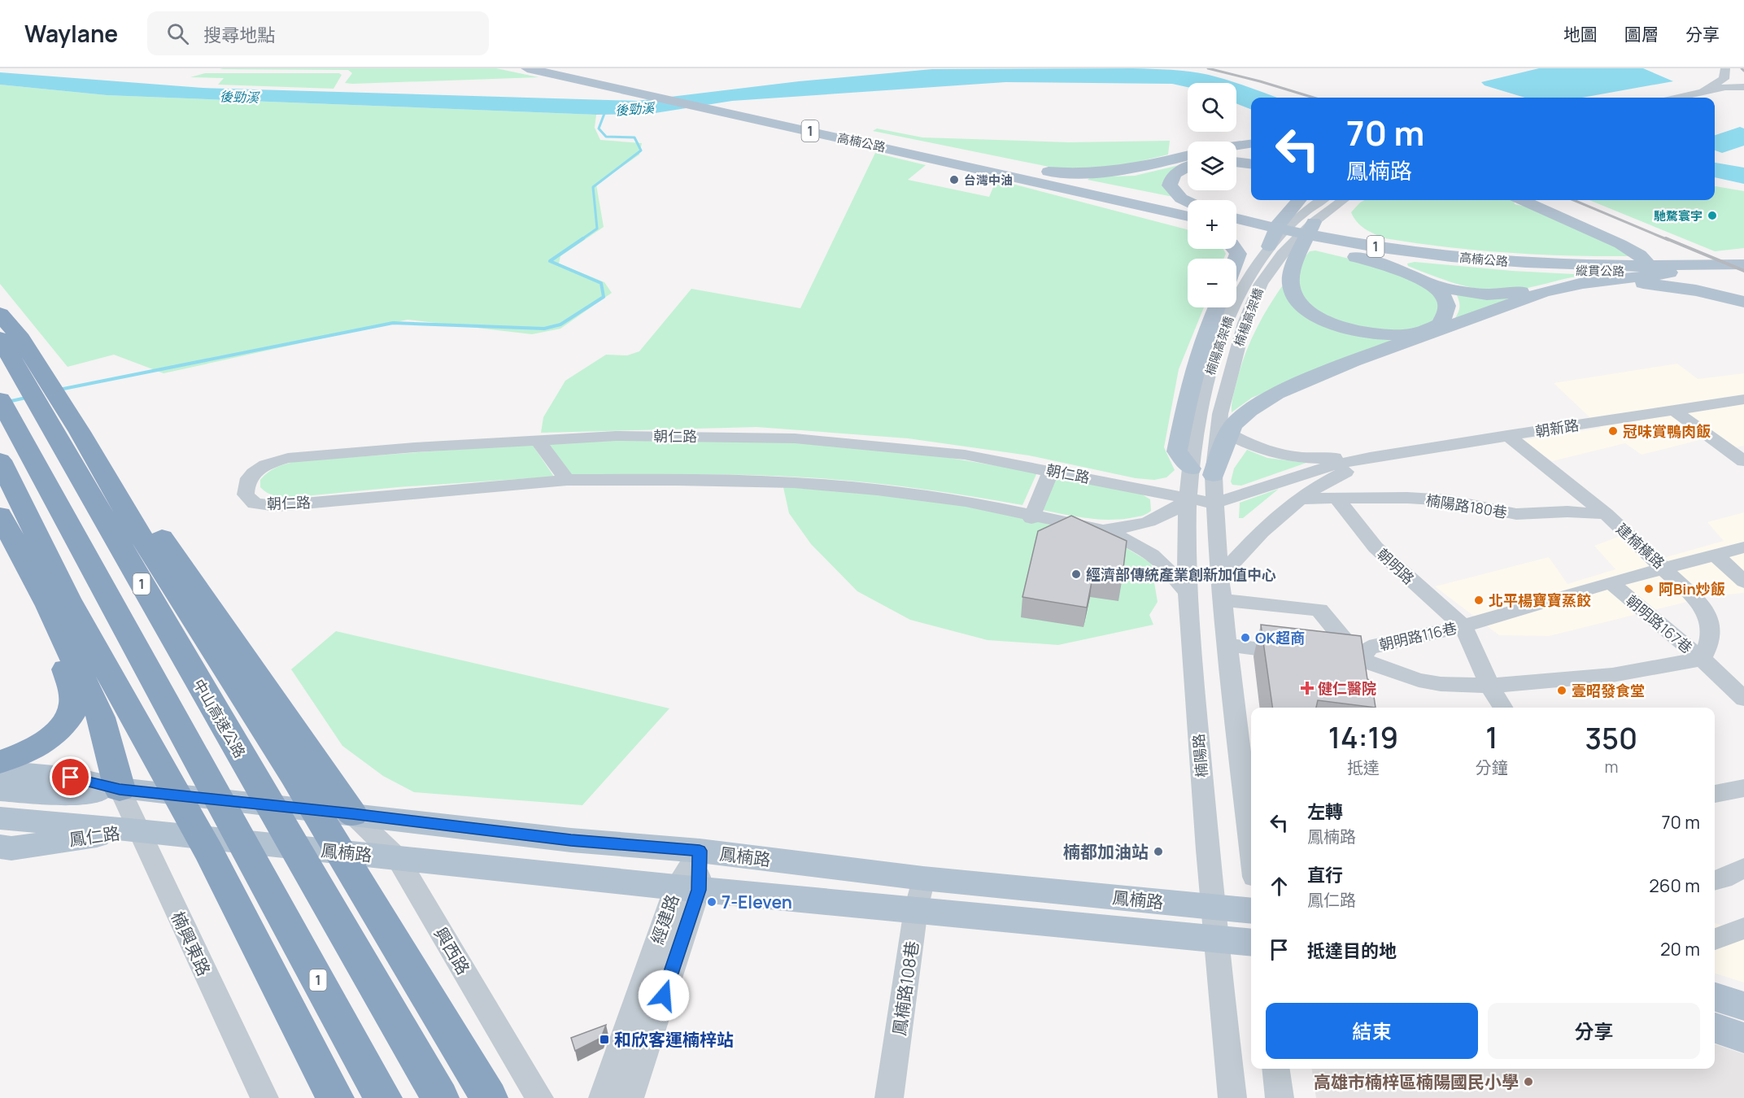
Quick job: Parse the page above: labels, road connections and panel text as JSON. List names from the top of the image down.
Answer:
{
  "streets": {
    "highway": ["1", "中山高速公路"],
    "main road": [
      "高楠公路",
      "縱貫公路",
      "鳳仁路",
      "鳳楠路"
    ],
    "street": [
      "楠楊高架橋",
      "楠陽高架橋",
      "朝新路",
      "朝仁路",
      "楠陽路180巷",
      "建楠橫路",
      "朝明路",
      "朝明路167巷",
      "朝明路116巷",
      "楠陽路",
      "經建路",
      "楠興東路",
      "興西路",
      "鳳楠路108巷"
    ]
  },
  "crossings": [
    ["1", "縱貫公路"],
    ["高楠公路", "縱貫公路"],
    ["高楠公路", "楠陽高架橋"],
    ["楠楊高架橋", "朝新路"],
    ["楠陽高架橋", "楠陽路"],
    ["朝新路", "朝仁路"],
    ["朝新路", "楠陽路180巷"],
    ["朝新路", "建楠橫路"],
    ["朝仁路", "楠陽路"],
    ["楠陽路180巷", "建楠橫路"],
    ["楠陽路180巷", "朝明路"],
    ["建楠橫路", "朝明路167巷"],
    ["朝明路", "朝明路167巷"],
    ["朝明路", "朝明路116巷"],
    ["朝明路167巷", "朝明路116巷"],
    ["楠陽路", "鳳楠路"],
    ["鳳仁路", "鳳楠路"],
    ["鳳仁路", "楠興東路"],
    ["鳳楠路", "經建路"],
    ["鳳楠路", "楠興東路"],
    ["鳳楠路", "興西路"],
    ["鳳楠路", "鳳楠路108巷"]
  ],
  "water": ["後勁溪"],
  "places": {
    "other": [
      "台灣中油",
      "馳騖寰宇",
      "冠味賞鴨肉飯",
      "經濟部傳統產業創新加值中心",
      "阿Bin炒飯",
      "北平楊寶寶蒸餃",
      "OK超商",
      "壹昭發食堂",
      "楠都加油站",
      "7-Eleven",
      "高雄市楠梓區楠陽國民小學"
    ],
    "health": ["健仁醫院"],
    "transit": ["和欣客運楠梓站"]
  },
  "page": {
    "header": "Waylane",
    "search": "搜尋地點",
    "nav": ["地圖", "圖層", "分享"],
    "map_buttons": ["+", "−"],
    "turn": ["70 m", "鳳楠路"],
    "eta": [
      "14:19",
      "抵達",
      "1",
      "分鐘",
      "350",
      "m"
    ],
    "list": [
      {
        "name": "左轉",
        "note": "鳳楠路",
        "value": "70 m"
      },
      {
        "name": "直行",
        "note": "鳳仁路",
        "value": "260 m"
      },
      {
        "name": "抵達目的地",
        "value": "20 m"
      }
    ],
    "buttons": ["結束", "分享"]
  }
}
